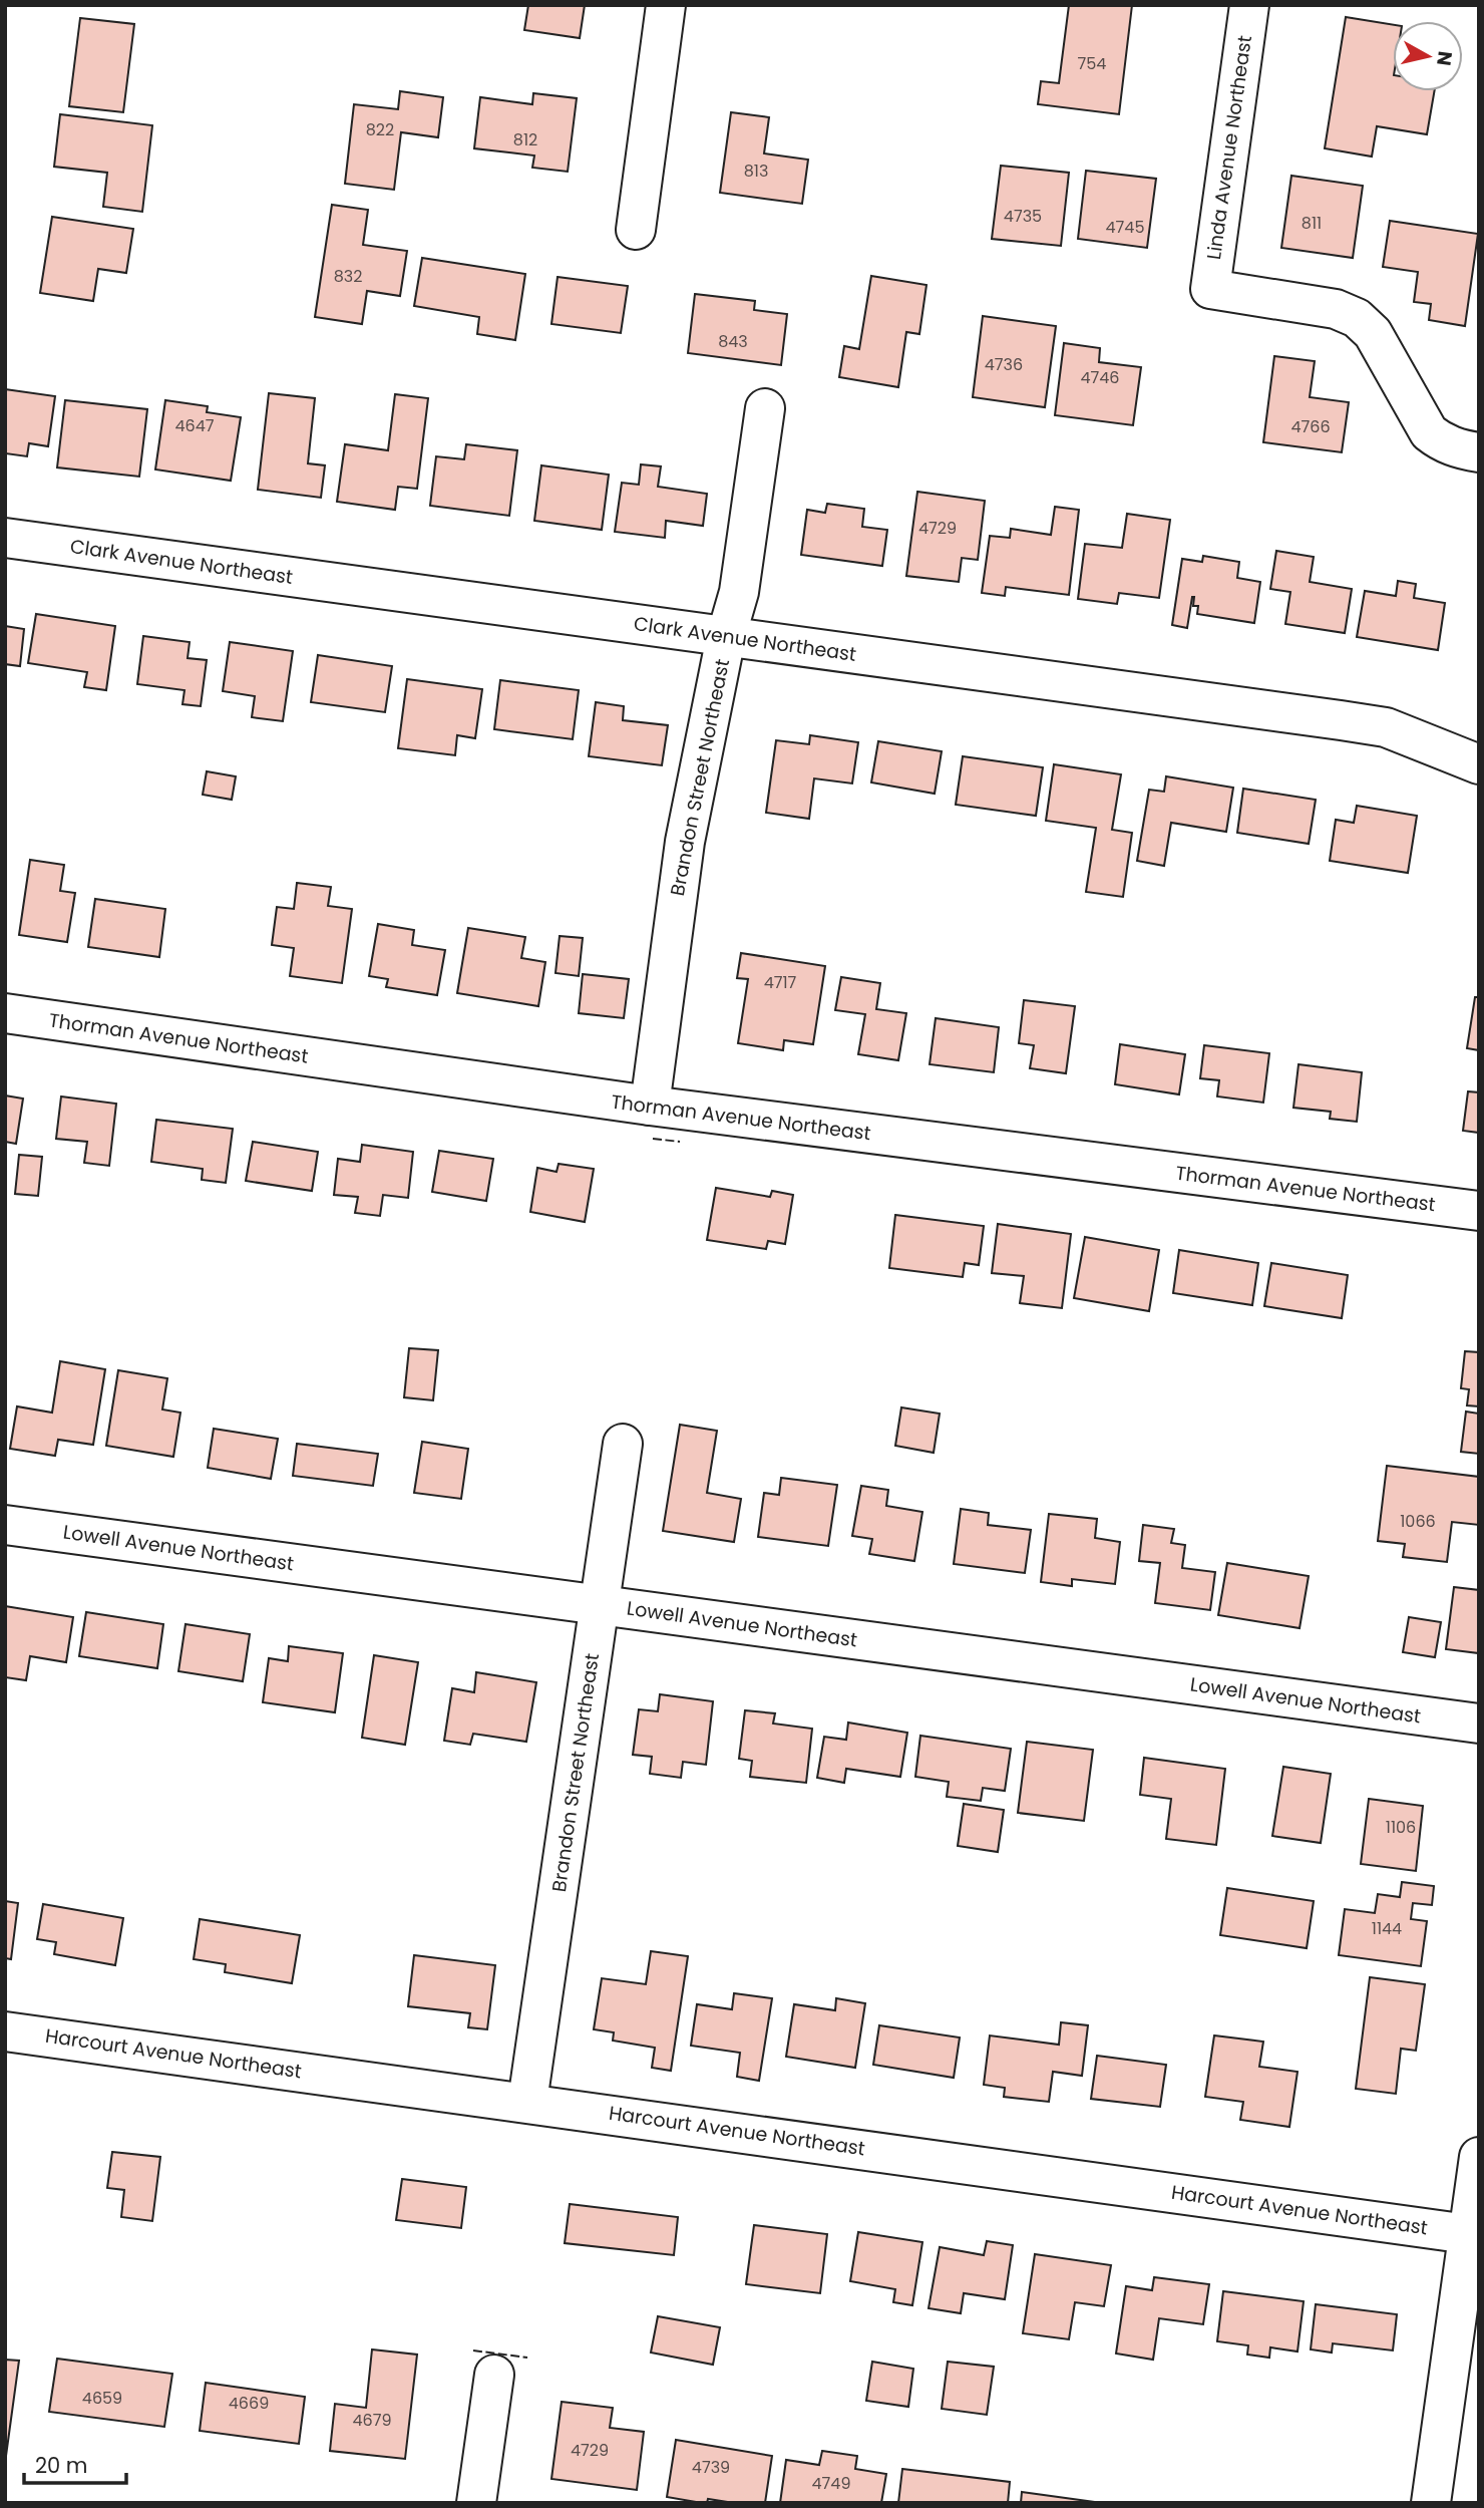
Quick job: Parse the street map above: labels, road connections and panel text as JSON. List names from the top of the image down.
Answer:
{
  "streets": {
    "street": [
      "Linda Avenue Northeast",
      "Clark Avenue Northeast",
      "Brandon Street Northeast",
      "Thorman Avenue Northeast",
      "Lowell Avenue Northeast",
      "Harcourt Avenue Northeast"
    ]
  },
  "crossings": [
    ["Clark Avenue Northeast", "Brandon Street Northeast"],
    ["Brandon Street Northeast", "Thorman Avenue Northeast"],
    ["Brandon Street Northeast", "Lowell Avenue Northeast"],
    ["Brandon Street Northeast", "Harcourt Avenue Northeast"]
  ],
  "house_numbers": [
    "754",
    "822",
    "812",
    "813",
    "4735",
    "811",
    "4745",
    "832",
    "843",
    "4736",
    "4746",
    "4647",
    "4766",
    "4729",
    "4717",
    "1066",
    "1106",
    "1144",
    "4659",
    "4669",
    "4679",
    "4729",
    "4739",
    "4749"
  ],
  "scale_bar": "20 m",
  "north": "right"
}
